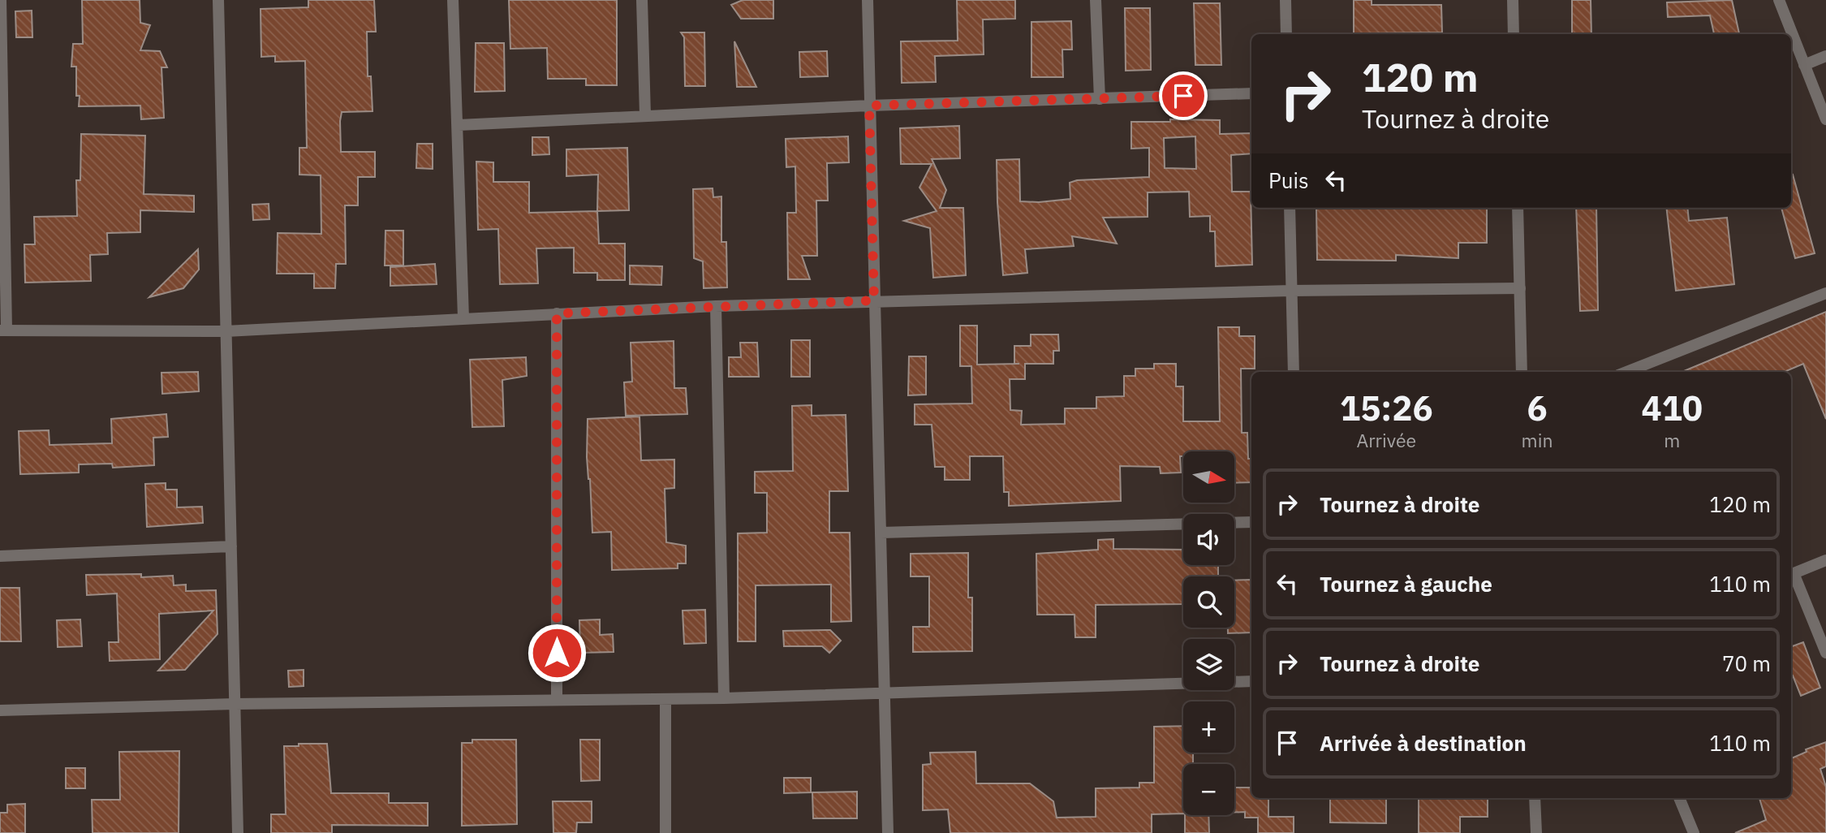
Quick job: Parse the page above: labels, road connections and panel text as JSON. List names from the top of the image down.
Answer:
{
  "north": "right",
  "page": {
    "turn": ["120 m", "Tournez à droite"],
    "then": "Puis",
    "eta": [
      "15:26",
      "Arrivée",
      "6",
      "min",
      "410",
      "m"
    ],
    "map_buttons": ["+", "−"],
    "list": [
      {
        "name": "Tournez à droite",
        "value": "120 m"
      },
      {
        "name": "Tournez à gauche",
        "value": "110 m"
      },
      {
        "name": "Tournez à droite",
        "value": "70 m"
      },
      {
        "name": "Arrivée à destination",
        "value": "110 m"
      }
    ]
  }
}
